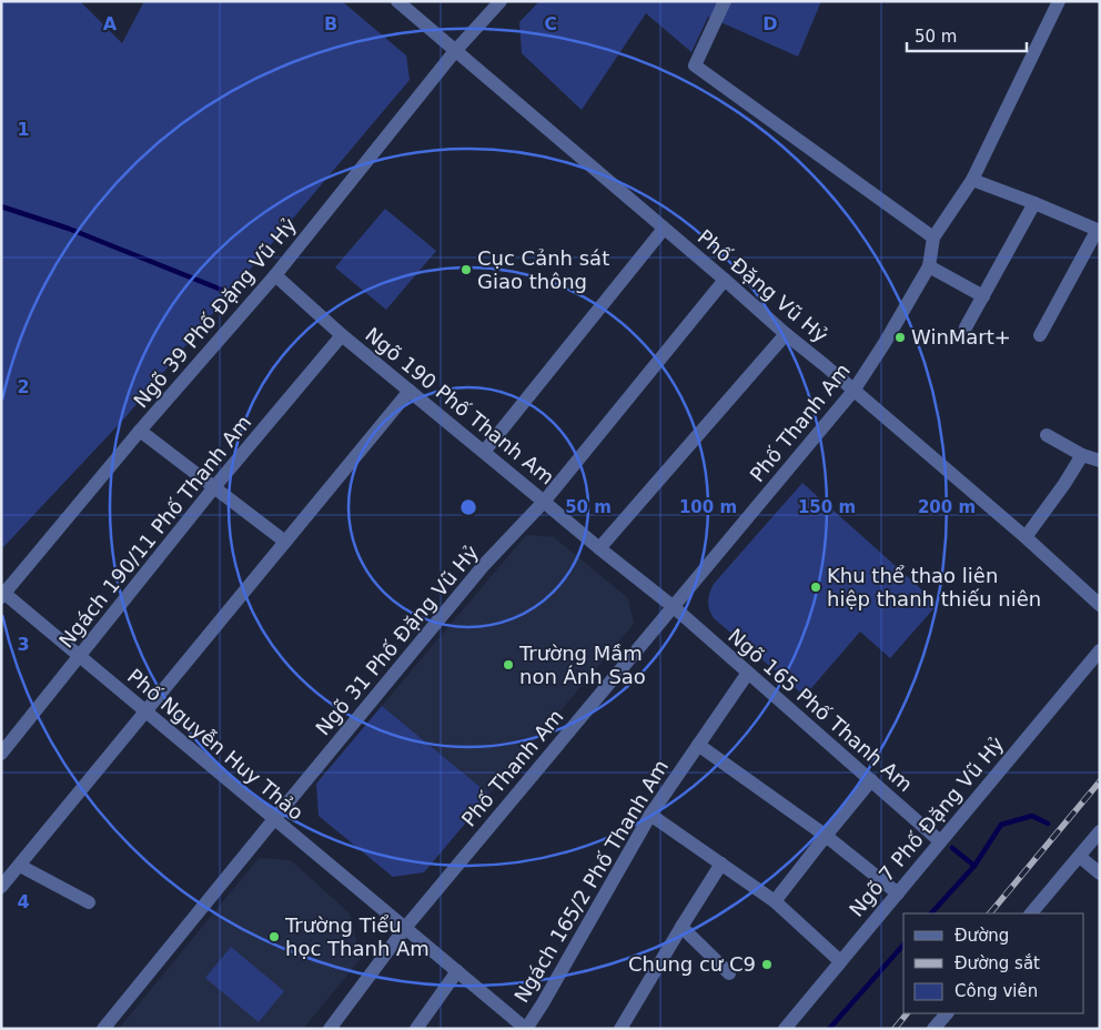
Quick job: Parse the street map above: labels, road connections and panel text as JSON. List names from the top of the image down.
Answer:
{
  "streets": {
    "street": [
      "Phố Đặng Vũ Hỷ",
      "Ngõ 39 Phố Đặng Vũ Hỷ",
      "Ngõ 190 Phố Thanh Am",
      "Phố Thanh Am",
      "Ngách 190/11 Phố Thanh Am",
      "Ngõ 31 Phố Đặng Vũ Hỷ",
      "Ngõ 165 Phố Thanh Am",
      "Phố Nguyễn Huy Thảo",
      "Ngõ 7 Phố Đặng Vũ Hỷ",
      "Ngách 165/2 Phố Thanh Am"
    ]
  },
  "crossings": [
    ["Phố Đặng Vũ Hỷ", "Ngõ 39 Phố Đặng Vũ Hỷ"],
    ["Phố Đặng Vũ Hỷ", "Phố Thanh Am"],
    ["Phố Đặng Vũ Hỷ", "Ngõ 31 Phố Đặng Vũ Hỷ"],
    ["Ngõ 39 Phố Đặng Vũ Hỷ", "Ngõ 190 Phố Thanh Am"],
    ["Ngõ 39 Phố Đặng Vũ Hỷ", "Phố Nguyễn Huy Thảo"],
    ["Ngõ 190 Phố Thanh Am", "Phố Thanh Am"],
    ["Ngõ 190 Phố Thanh Am", "Ngách 190/11 Phố Thanh Am"],
    ["Ngõ 190 Phố Thanh Am", "Ngõ 31 Phố Đặng Vũ Hỷ"],
    ["Ngõ 190 Phố Thanh Am", "Ngõ 165 Phố Thanh Am"],
    ["Phố Thanh Am", "Ngõ 165 Phố Thanh Am"],
    ["Phố Thanh Am", "Phố Nguyễn Huy Thảo"],
    ["Ngách 190/11 Phố Thanh Am", "Phố Nguyễn Huy Thảo"],
    ["Ngõ 31 Phố Đặng Vũ Hỷ", "Phố Nguyễn Huy Thảo"],
    ["Ngõ 165 Phố Thanh Am", "Ngõ 7 Phố Đặng Vũ Hỷ"],
    ["Ngõ 165 Phố Thanh Am", "Ngách 165/2 Phố Thanh Am"],
    ["Phố Nguyễn Huy Thảo", "Ngách 165/2 Phố Thanh Am"]
  ],
  "places": [
    "Cục Cảnh sát Giao thông",
    "WinMart+",
    "Khu thể thao liên hiệp thanh thiếu niên",
    "Trường Mầm non Ánh Sao",
    "Trường Tiểu học Thanh Am",
    "Chung cư C9"
  ],
  "legend": ["Đường", "Đường sắt", "Công viên"],
  "scale_bar": "50 m",
  "grid": {
    "columns": [
      "A",
      "B",
      "C",
      "D"
    ],
    "rows": [
      "1",
      "2",
      "3",
      "4"
    ]
  },
  "rings": [
    "50 m",
    "100 m",
    "150 m",
    "200 m"
  ]
}
